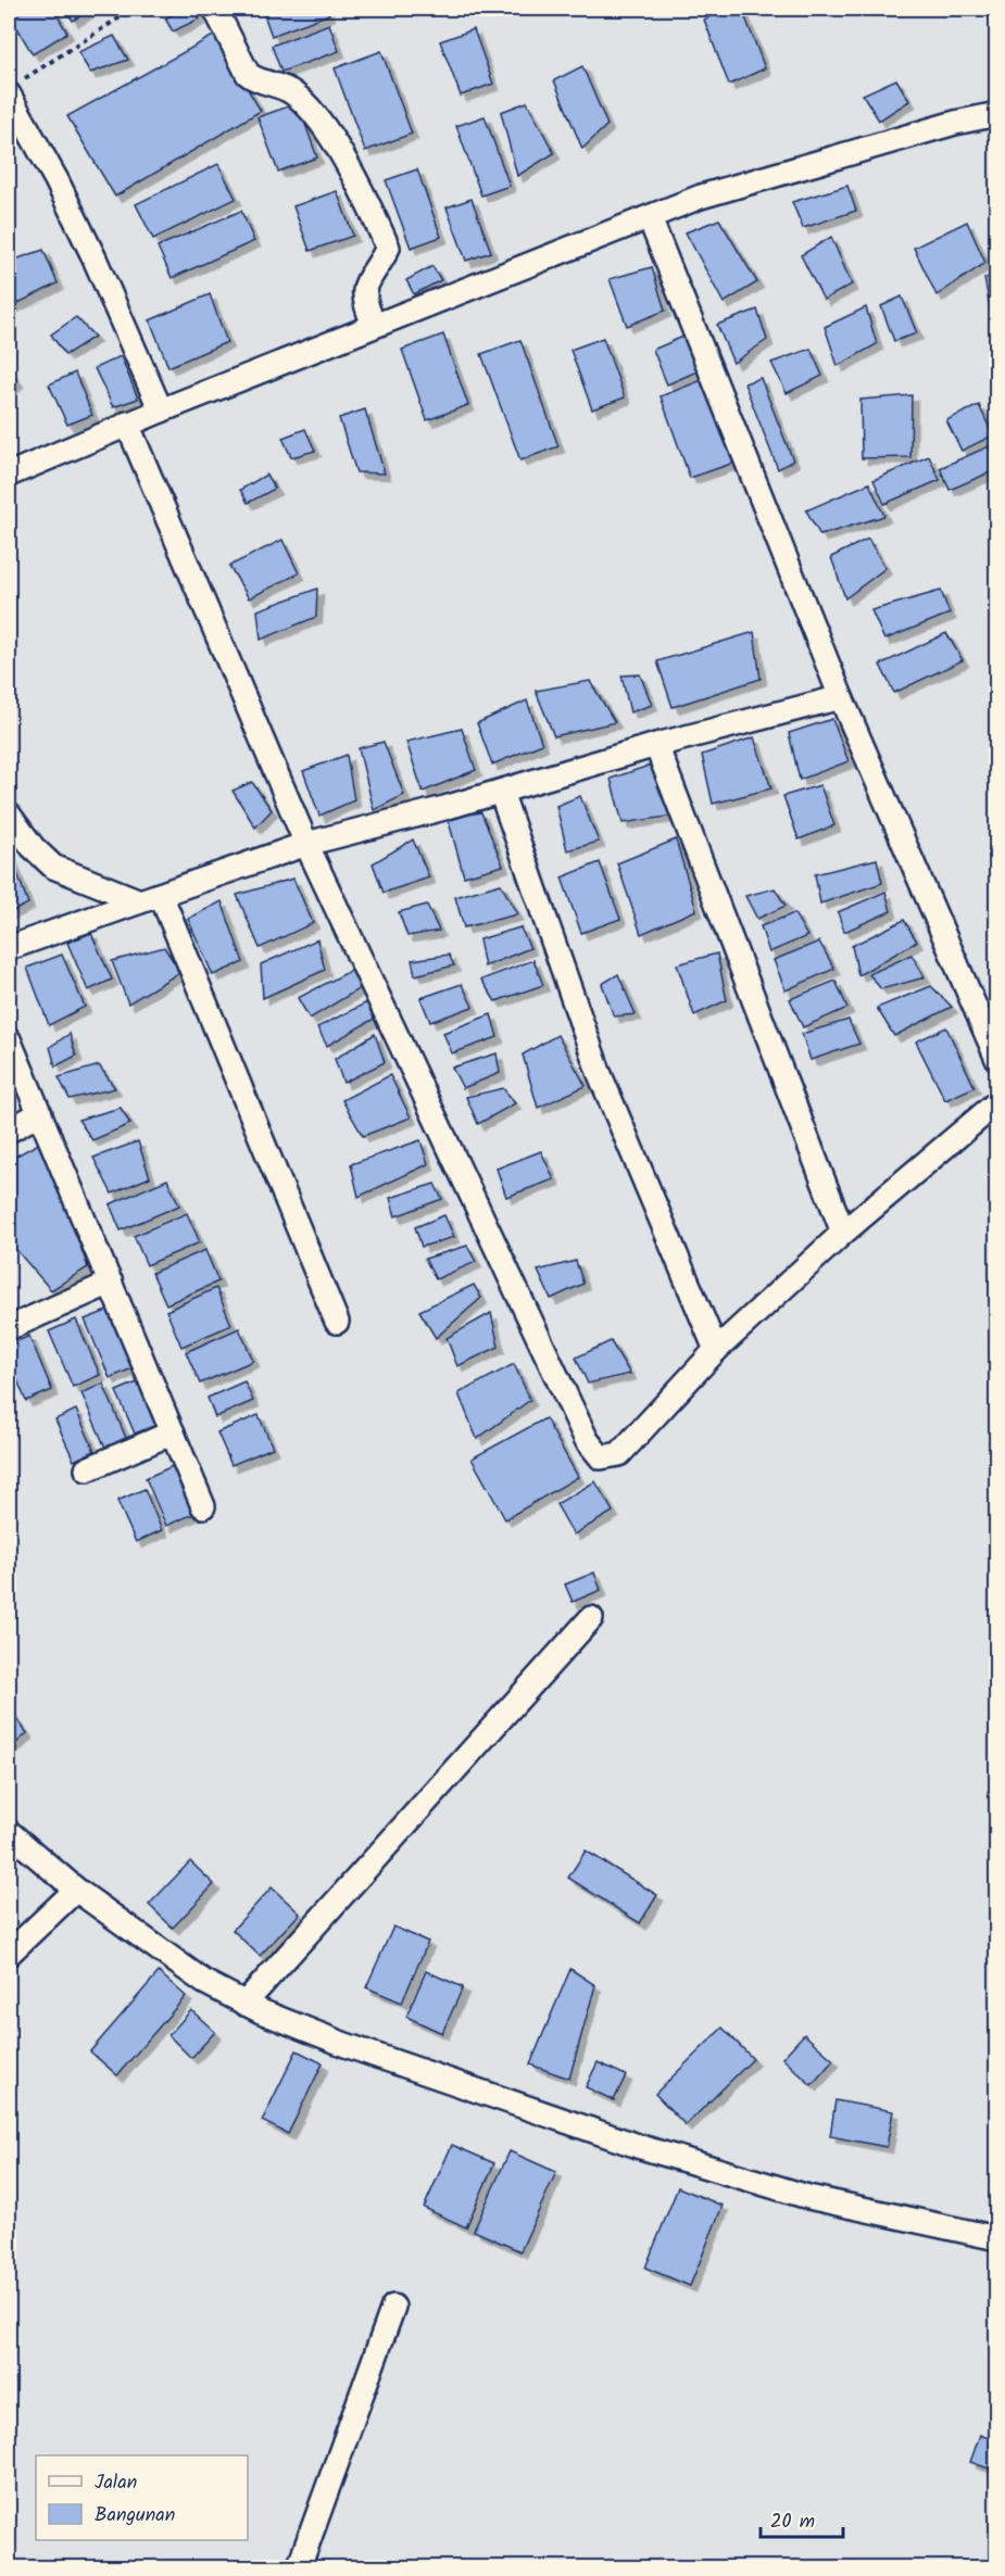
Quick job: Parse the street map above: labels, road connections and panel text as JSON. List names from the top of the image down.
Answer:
{
  "legend": ["Jalan", "Bangunan"],
  "scale_bar": "20 m"
}
